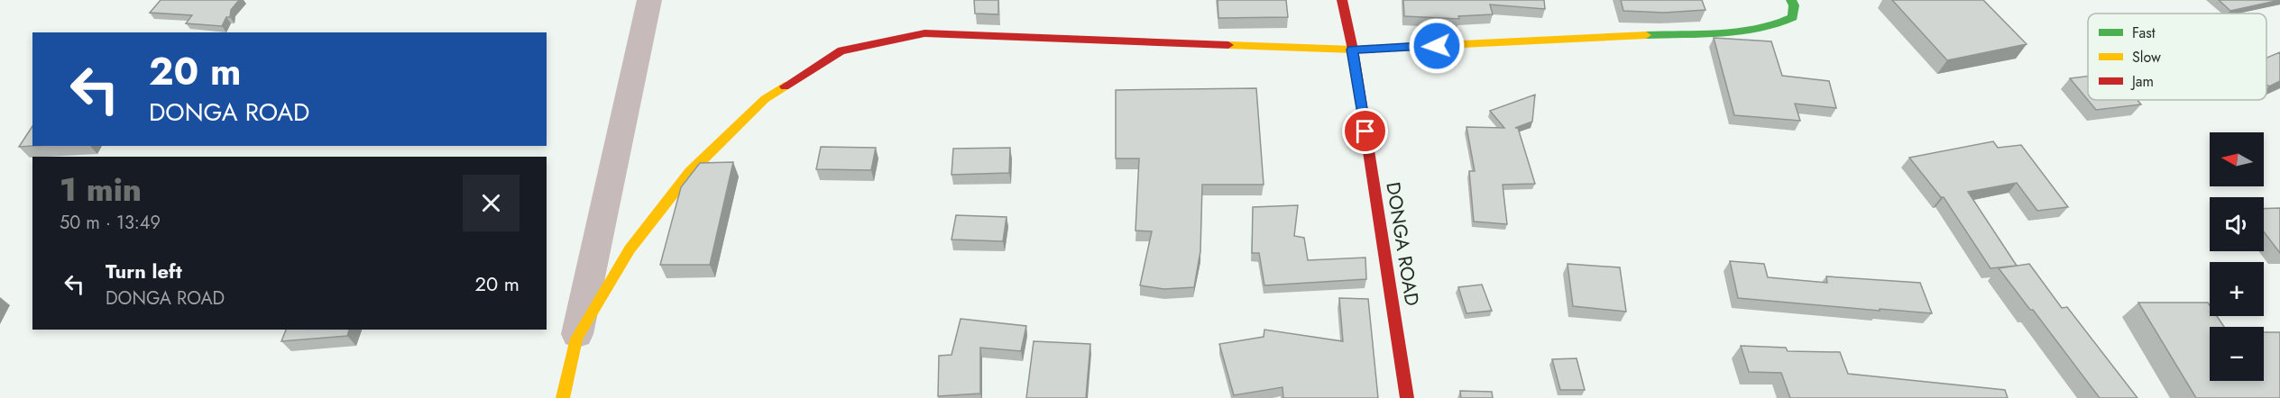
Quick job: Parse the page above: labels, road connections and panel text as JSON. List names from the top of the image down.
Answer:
{
  "streets": {
    "street": ["DONGA ROAD"]
  },
  "legend": ["Fast", "Slow", "Jam"],
  "north": "left",
  "page": {
    "turn": ["20 m", "DONGA ROAD"],
    "map_buttons": ["+", "−"],
    "heading": ["1 min", "50 m · 13:49"],
    "list": [
      {
        "name": "Turn left",
        "note": "DONGA ROAD",
        "value": "20 m"
      }
    ]
  }
}
